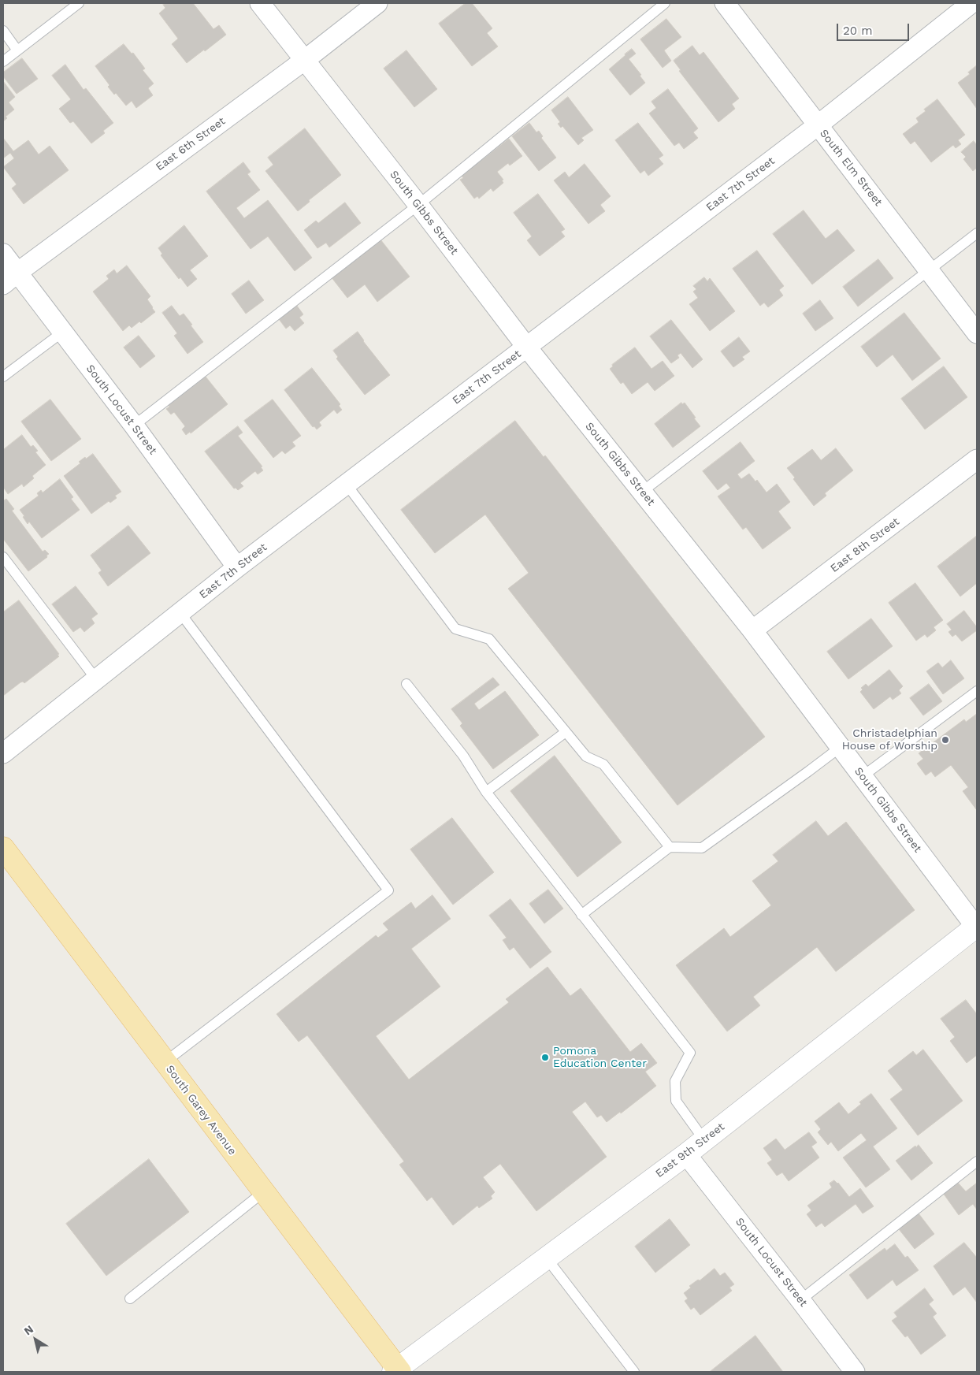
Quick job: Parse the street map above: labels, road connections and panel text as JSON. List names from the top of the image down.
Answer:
{
  "streets": {
    "main road": ["South Garey Avenue"],
    "street": [
      "East 6th Street",
      "South Elm Street",
      "East 7th Street",
      "South Gibbs Street",
      "South Locust Street",
      "East 8th Street",
      "East 9th Street"
    ]
  },
  "crossings": [
    ["East 6th Street", "South Gibbs Street"],
    ["East 6th Street", "South Locust Street"],
    ["South Elm Street", "East 7th Street"],
    ["East 7th Street", "South Gibbs Street"],
    ["East 7th Street", "South Locust Street"],
    ["South Gibbs Street", "East 8th Street"],
    ["South Gibbs Street", "East 9th Street"],
    ["South Locust Street", "East 9th Street"],
    ["South Garey Avenue", "East 9th Street"]
  ],
  "places": ["Christadelphian House of Worship", "Pomona Education Center"],
  "scale_bar": "20 m",
  "north": "top left"
}
